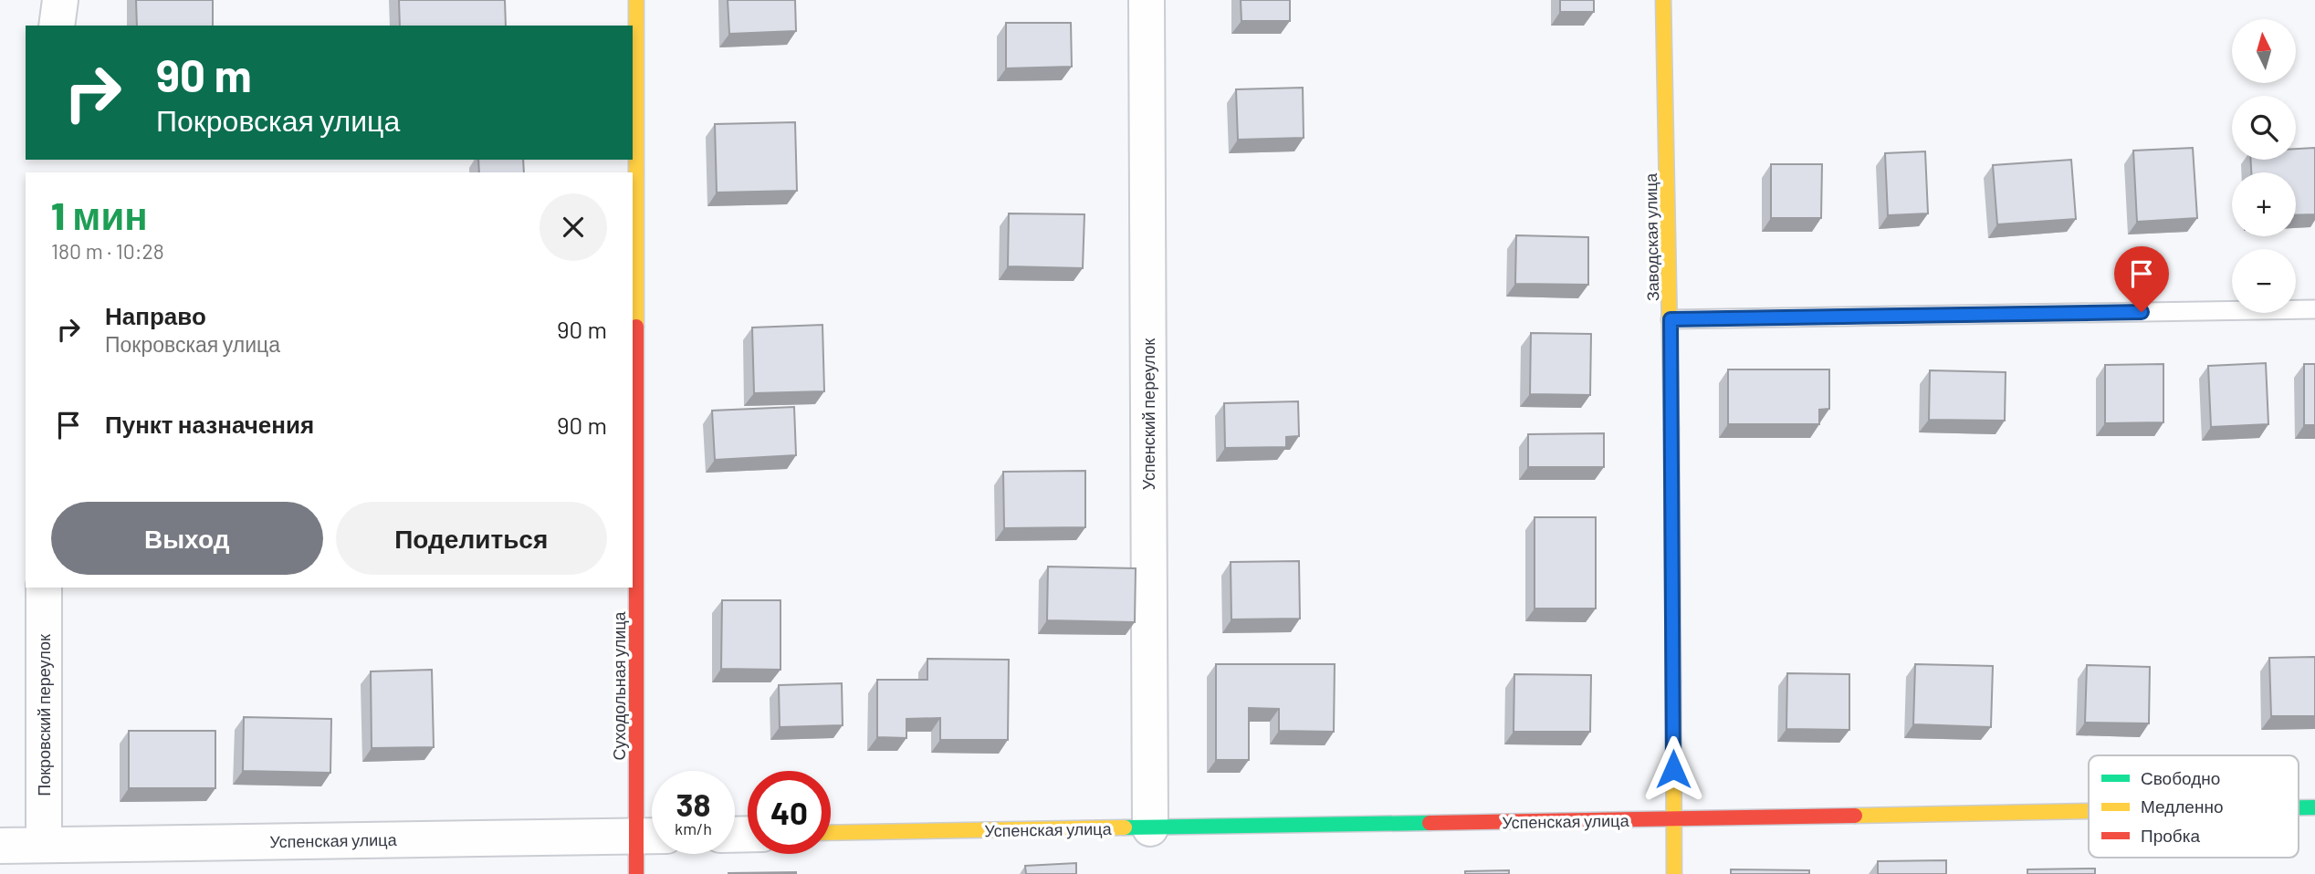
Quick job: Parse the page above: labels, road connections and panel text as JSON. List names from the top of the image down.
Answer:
{
  "streets": {
    "street": [
      "Заводская улица",
      "Успенский переулок",
      "Суходольная улица",
      "Покровский переулок",
      "Успенская улица"
    ]
  },
  "crossings": [
    ["Заводская улица", "Успенская улица"],
    ["Успенский переулок", "Успенская улица"],
    ["Суходольная улица", "Успенская улица"],
    ["Покровский переулок", "Успенская улица"]
  ],
  "legend": ["Свободно", "Медленно", "Пробка"],
  "north": "top",
  "page": {
    "map_buttons": ["+", "−"],
    "turn": ["90 m", "Покровская улица"],
    "heading": ["1 мин", "180 m · 10:28"],
    "list": [
      {
        "name": "Направо",
        "note": "Покровская улица",
        "value": "90 m"
      },
      {
        "name": "Пункт назначения",
        "value": "90 m"
      }
    ],
    "buttons": ["Выход", "Поделиться"],
    "speed": "38 km/h",
    "limit": "40"
  }
}
